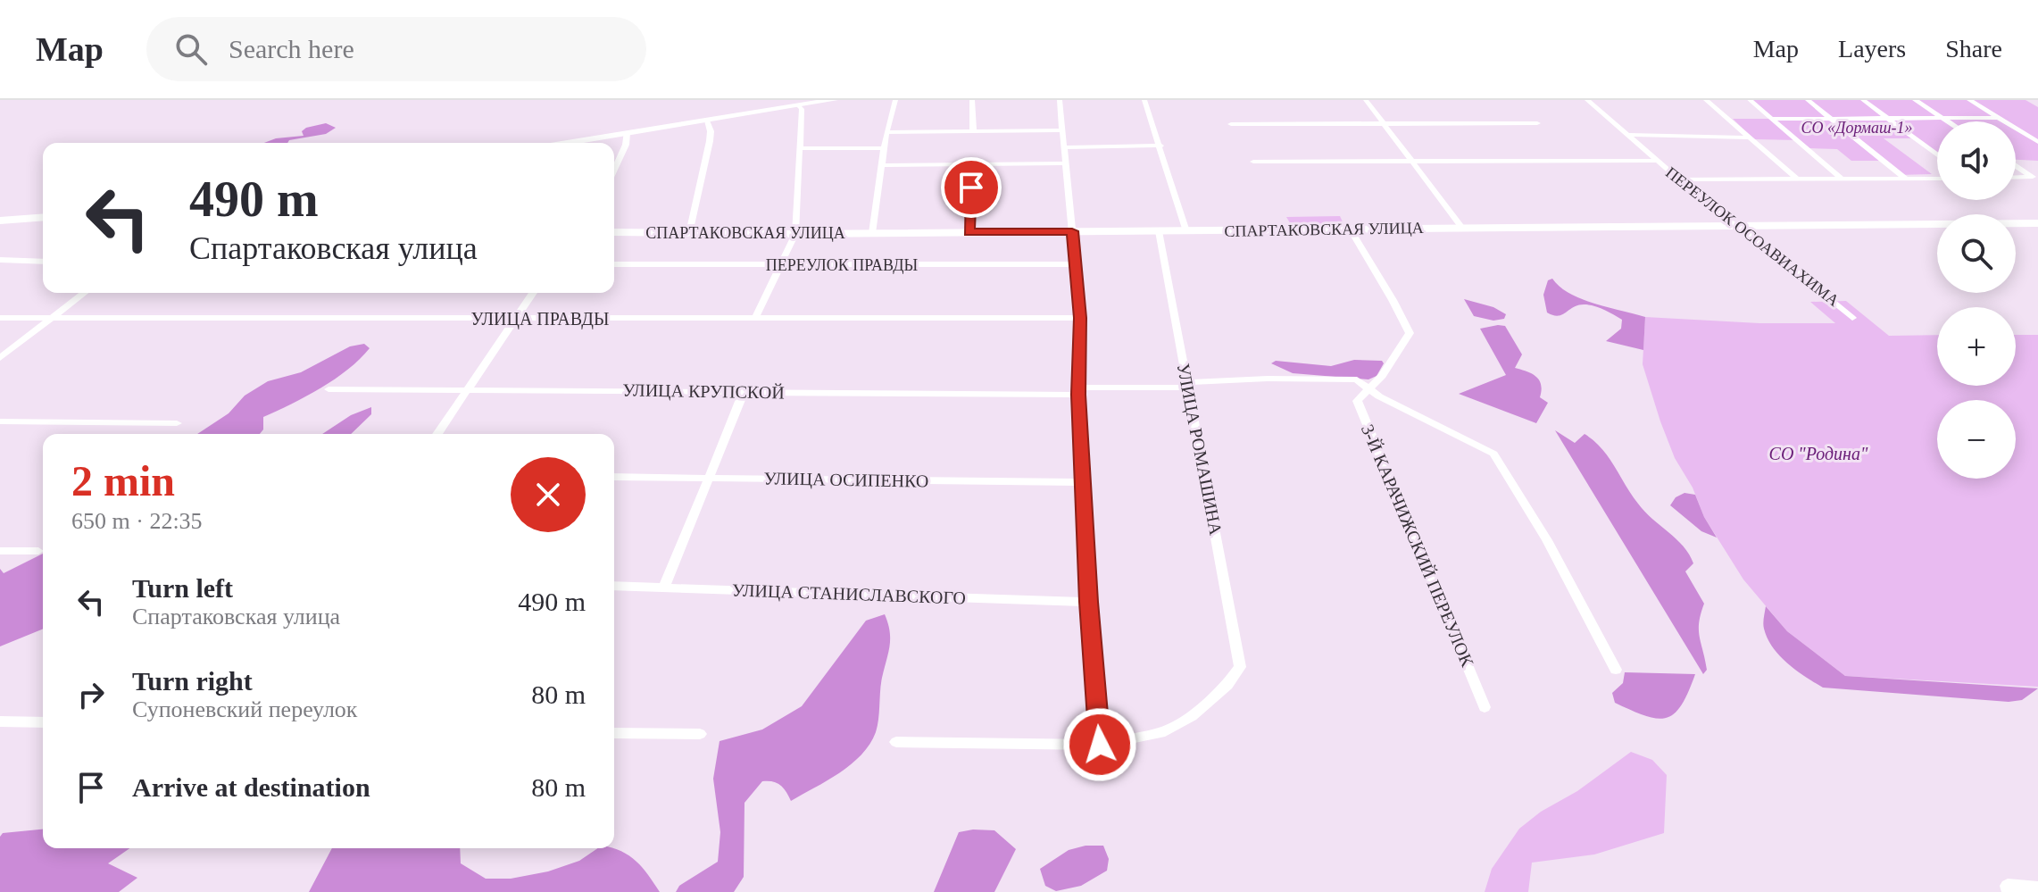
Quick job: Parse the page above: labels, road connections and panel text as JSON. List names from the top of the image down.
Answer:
{
  "streets": {
    "street": [
      "СПАРТАКОВСКАЯ УЛИЦА",
      "ПЕРЕУЛОК ОСОАВИАХИМА",
      "ПЕРЕУЛОК ПРАВДЫ",
      "УЛИЦА ПРАВДЫ",
      "УЛИЦА КРУПСКОЙ",
      "УЛИЦА РОМАШИНА",
      "УЛИЦА ОСИПЕНКО",
      "3-Й КАРАЧИЖСКИЙ ПЕРЕУЛОК",
      "УЛИЦА СТАНИСЛАВСКОГО"
    ]
  },
  "crossings": [
    ["СПАРТАКОВСКАЯ УЛИЦА", "ПЕРЕУЛОК ОСОАВИАХИМА"],
    ["СПАРТАКОВСКАЯ УЛИЦА", "УЛИЦА РОМАШИНА"],
    ["УЛИЦА КРУПСКОЙ", "УЛИЦА РОМАШИНА"],
    ["УЛИЦА КРУПСКОЙ", "3-Й КАРАЧИЖСКИЙ ПЕРЕУЛОК"]
  ],
  "parks": ["СО «Дормаш-1»", "СО \"Родина\""],
  "page": {
    "header": "Map",
    "search": "Search here",
    "nav": ["Map", "Layers", "Share"],
    "map_buttons": ["+", "−"],
    "turn": ["490 m", "Спартаковская улица"],
    "heading": ["2 min", "650 m · 22:35"],
    "list": [
      {
        "name": "Turn left",
        "note": "Спартаковская улица",
        "value": "490 m"
      },
      {
        "name": "Turn right",
        "note": "Супоневский переулок",
        "value": "80 m"
      },
      {
        "name": "Arrive at destination",
        "value": "80 m"
      }
    ]
  }
}
